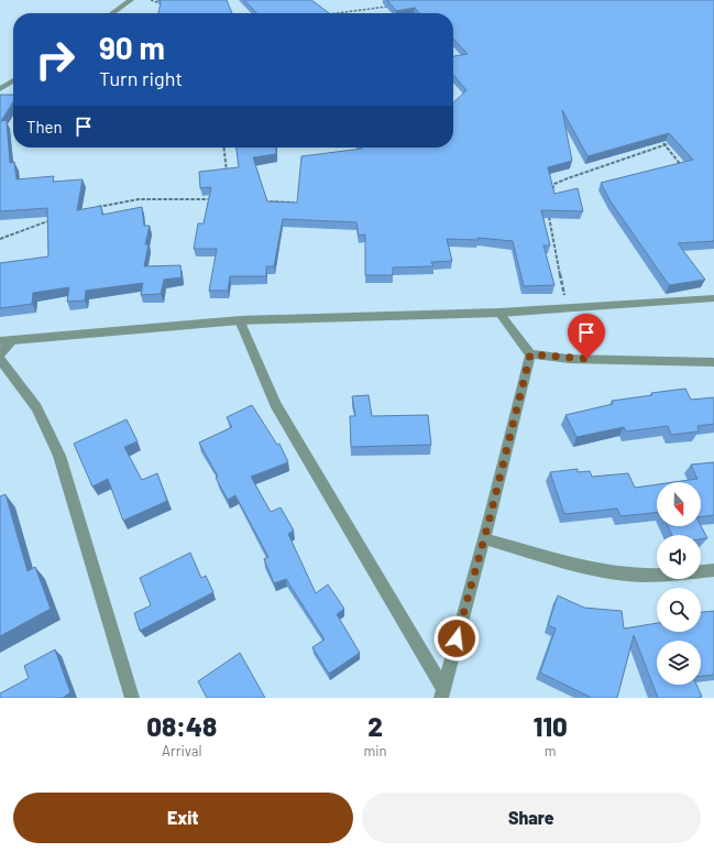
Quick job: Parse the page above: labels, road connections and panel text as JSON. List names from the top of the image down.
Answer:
{
  "north": "bottom",
  "page": {
    "turn": ["90 m", "Turn right"],
    "then": "Then",
    "eta": [
      "08:48",
      "Arrival",
      "2",
      "min",
      "110",
      "m"
    ],
    "buttons": ["Exit", "Share"]
  }
}
